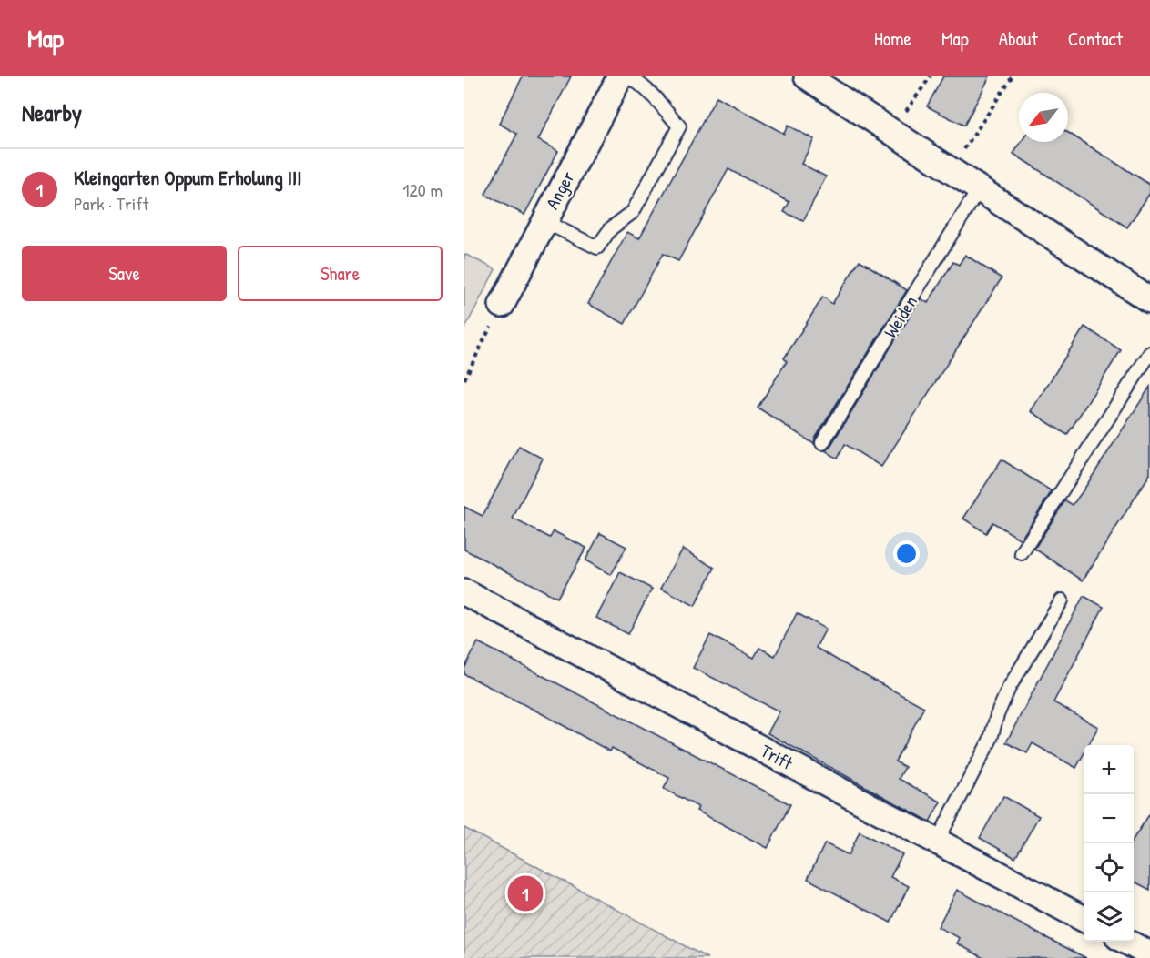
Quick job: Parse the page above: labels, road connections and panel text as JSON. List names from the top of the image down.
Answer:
{
  "streets": {
    "street": ["Anger", "Trift"],
    "lane": ["Weiden"]
  },
  "north": "bottom left",
  "page": {
    "header": "Map",
    "nav": [
      "Home",
      "Map",
      "About",
      "Contact"
    ],
    "heading": "Nearby",
    "list": [
      {
        "mark": "1",
        "name": "Kleingarten Oppum Erholung III",
        "note": "Park · Trift",
        "value": "120 m"
      }
    ],
    "buttons": ["Save", "Share"],
    "map_buttons": ["+", "−"],
    "pins": "1"
  }
}
